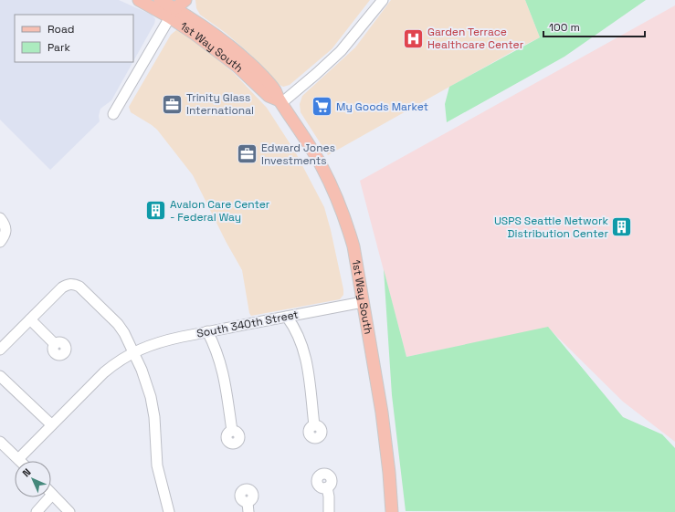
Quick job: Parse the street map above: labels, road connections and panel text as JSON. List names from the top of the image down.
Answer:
{
  "streets": {
    "main road": ["1st Way South"],
    "street": ["South 340th Street"]
  },
  "crossings": [
    ["1st Way South", "South 340th Street"]
  ],
  "places": {
    "hospital": ["Garden Terrace Healthcare Center"],
    "office": ["Trinity Glass International", "Edward Jones Investments"],
    "supermarket": ["My Goods Market"],
    "building": ["Avalon Care Center - Federal Way", "USPS Seattle Network Distribution Center"]
  },
  "legend": ["Road", "Park"],
  "scale_bar": "100 m",
  "north": "top left"
}
